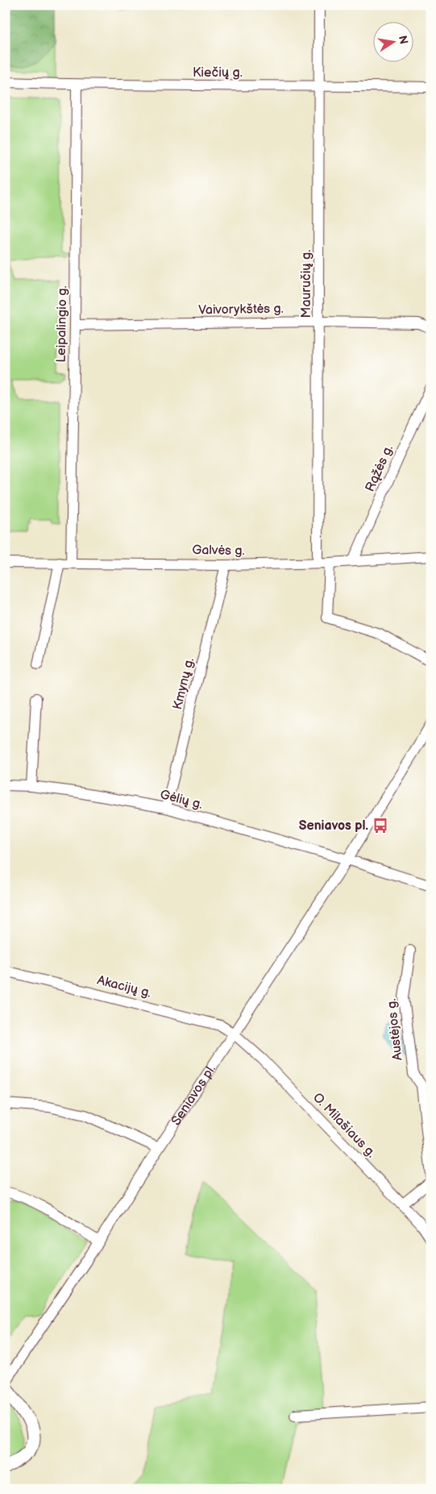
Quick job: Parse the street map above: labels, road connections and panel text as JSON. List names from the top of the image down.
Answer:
{
  "streets": {
    "street": [
      "Kiečių g.",
      "Mauručių g.",
      "Vaivorykštės g.",
      "Leipalingio g.",
      "Rąžės g.",
      "Galvės g.",
      "Kmynų g.",
      "Gėlių g.",
      "Akacijų g.",
      "Austėjos g.",
      "Seniavos pl.",
      "O. Milašiaus g."
    ]
  },
  "crossings": [
    ["Kiečių g.", "Mauručių g."],
    ["Kiečių g.", "Leipalingio g."],
    ["Mauručių g.", "Vaivorykštės g."],
    ["Mauručių g.", "Galvės g."],
    ["Vaivorykštės g.", "Leipalingio g."],
    ["Leipalingio g.", "Galvės g."],
    ["Rąžės g.", "Galvės g."],
    ["Galvės g.", "Kmynų g."],
    ["Kmynų g.", "Gėlių g."],
    ["Gėlių g.", "Seniavos pl."],
    ["Akacijų g.", "Seniavos pl."],
    ["Akacijų g.", "O. Milašiaus g."],
    ["Seniavos pl.", "O. Milašiaus g."]
  ],
  "places": {
    "bus stop": ["Seniavos pl."]
  },
  "north": "right"
}
